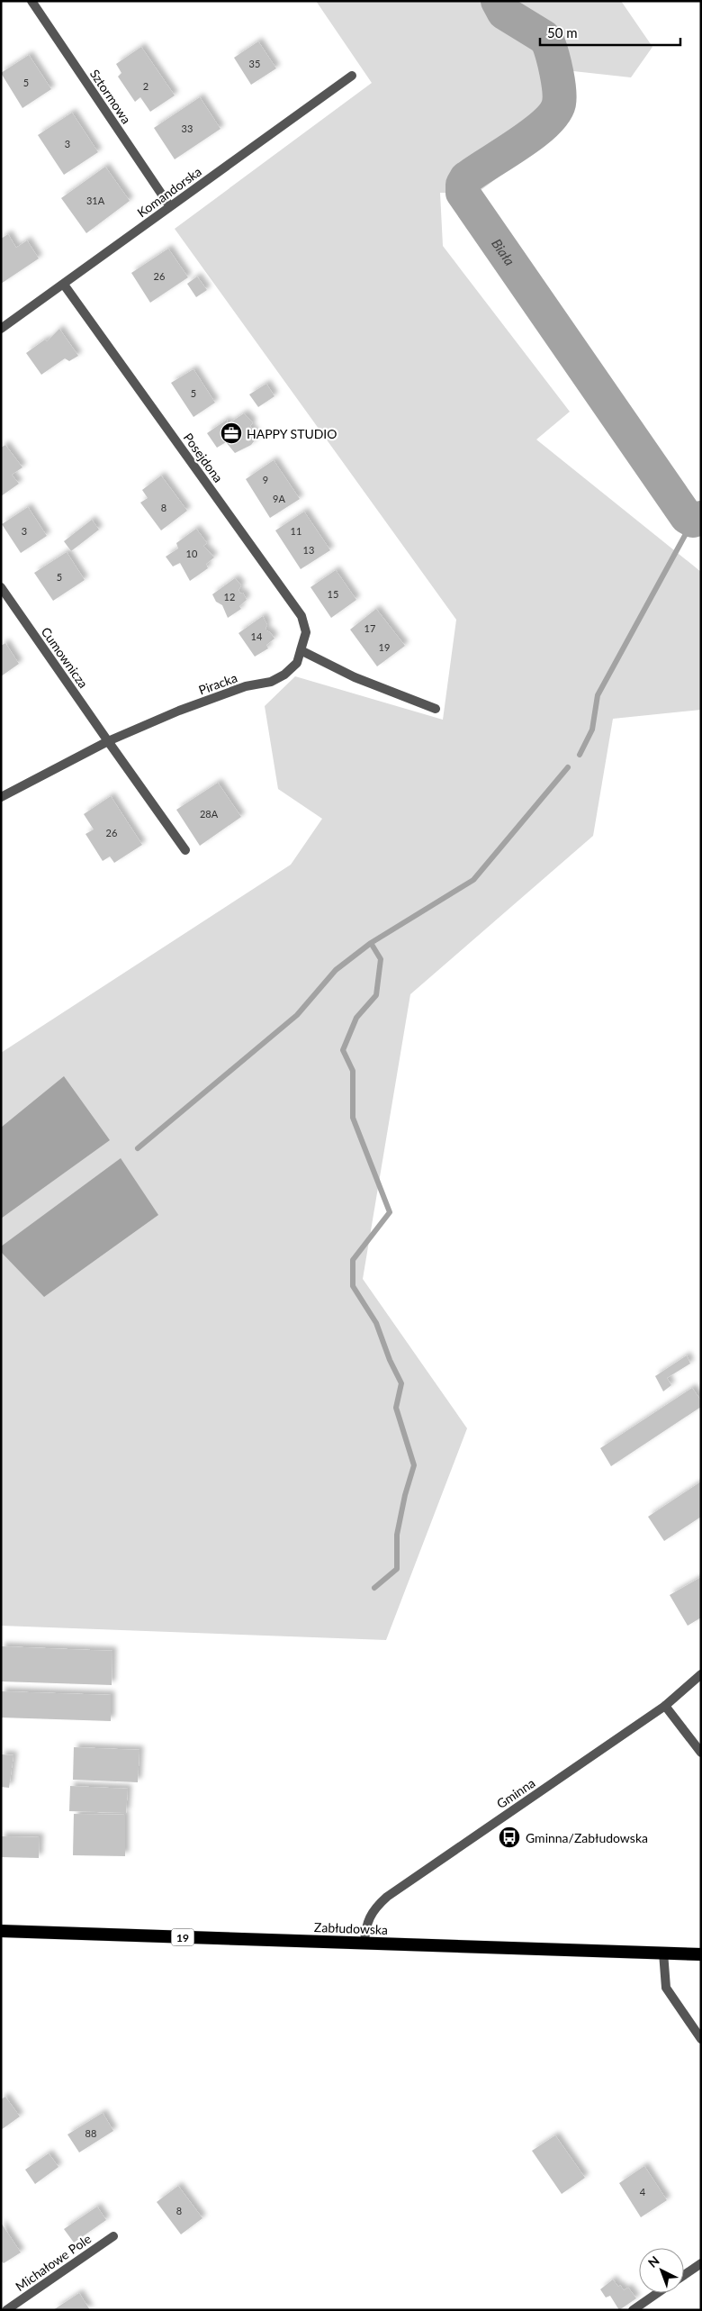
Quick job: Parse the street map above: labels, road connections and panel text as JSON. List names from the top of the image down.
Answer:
{
  "streets": {
    "highway": ["Zabłudowska", "19"],
    "street": [
      "Sztormowa",
      "Komandorska",
      "Posejdona",
      "Cumownicza",
      "Piracka",
      "Gminna",
      "Michałowe Pole"
    ]
  },
  "crossings": [
    ["Sztormowa", "Komandorska"],
    ["Komandorska", "Posejdona"],
    ["Posejdona", "Piracka"],
    ["Cumownicza", "Piracka"],
    ["Gminna", "Zabłudowska"]
  ],
  "water": ["Biała"],
  "places": {
    "office": ["HAPPY STUDIO"],
    "bus stop": ["Gminna/Zabłudowska"]
  },
  "house_numbers": [
    "35",
    "5",
    "2",
    "33",
    "3",
    "31A",
    "26",
    "5",
    "9",
    "9A",
    "8",
    "3",
    "11",
    "13",
    "10",
    "5",
    "15",
    "12",
    "17",
    "14",
    "19",
    "28A",
    "26",
    "88",
    "4",
    "8"
  ],
  "scale_bar": "50 m",
  "north": "top left"
}
